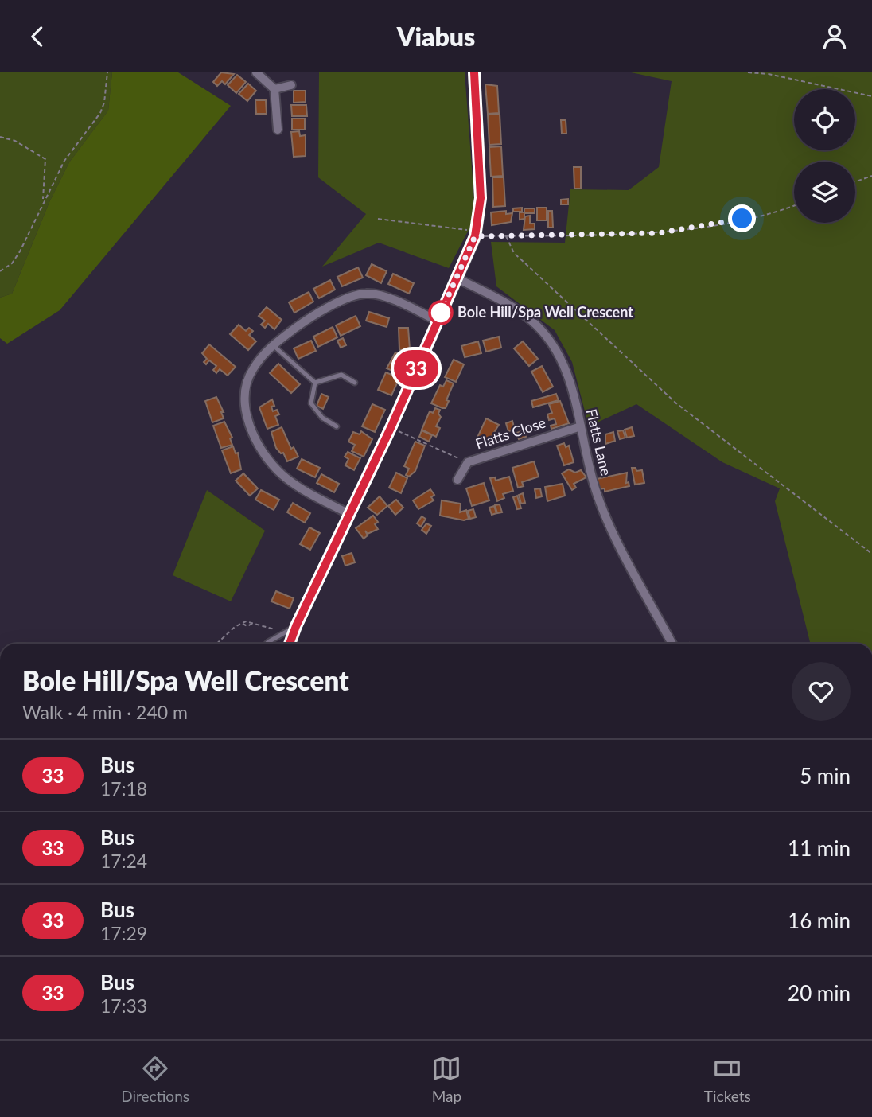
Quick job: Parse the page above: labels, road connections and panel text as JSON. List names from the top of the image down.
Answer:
{
  "streets": {
    "street": ["Flatts Close", "Flatts Lane"]
  },
  "crossings": [
    ["Flatts Close", "Flatts Lane"]
  ],
  "places": ["Bole Hill/Spa Well Crescent"],
  "lines": ["bus line 33"],
  "page": {
    "header": "Viabus",
    "on_map": "33",
    "heading": ["Bole Hill/Spa Well Crescent", "Walk · 4 min · 240 m"],
    "list": [
      {
        "mark": "33",
        "name": "Bus",
        "note": "17:18",
        "value": "5 min"
      },
      {
        "mark": "33",
        "name": "Bus",
        "note": "17:24",
        "value": "11 min"
      },
      {
        "mark": "33",
        "name": "Bus",
        "note": "17:29",
        "value": "16 min"
      },
      {
        "mark": "33",
        "name": "Bus",
        "note": "17:33",
        "value": "20 min"
      }
    ],
    "tabs": ["Directions", "Map", "Tickets"]
  }
}
